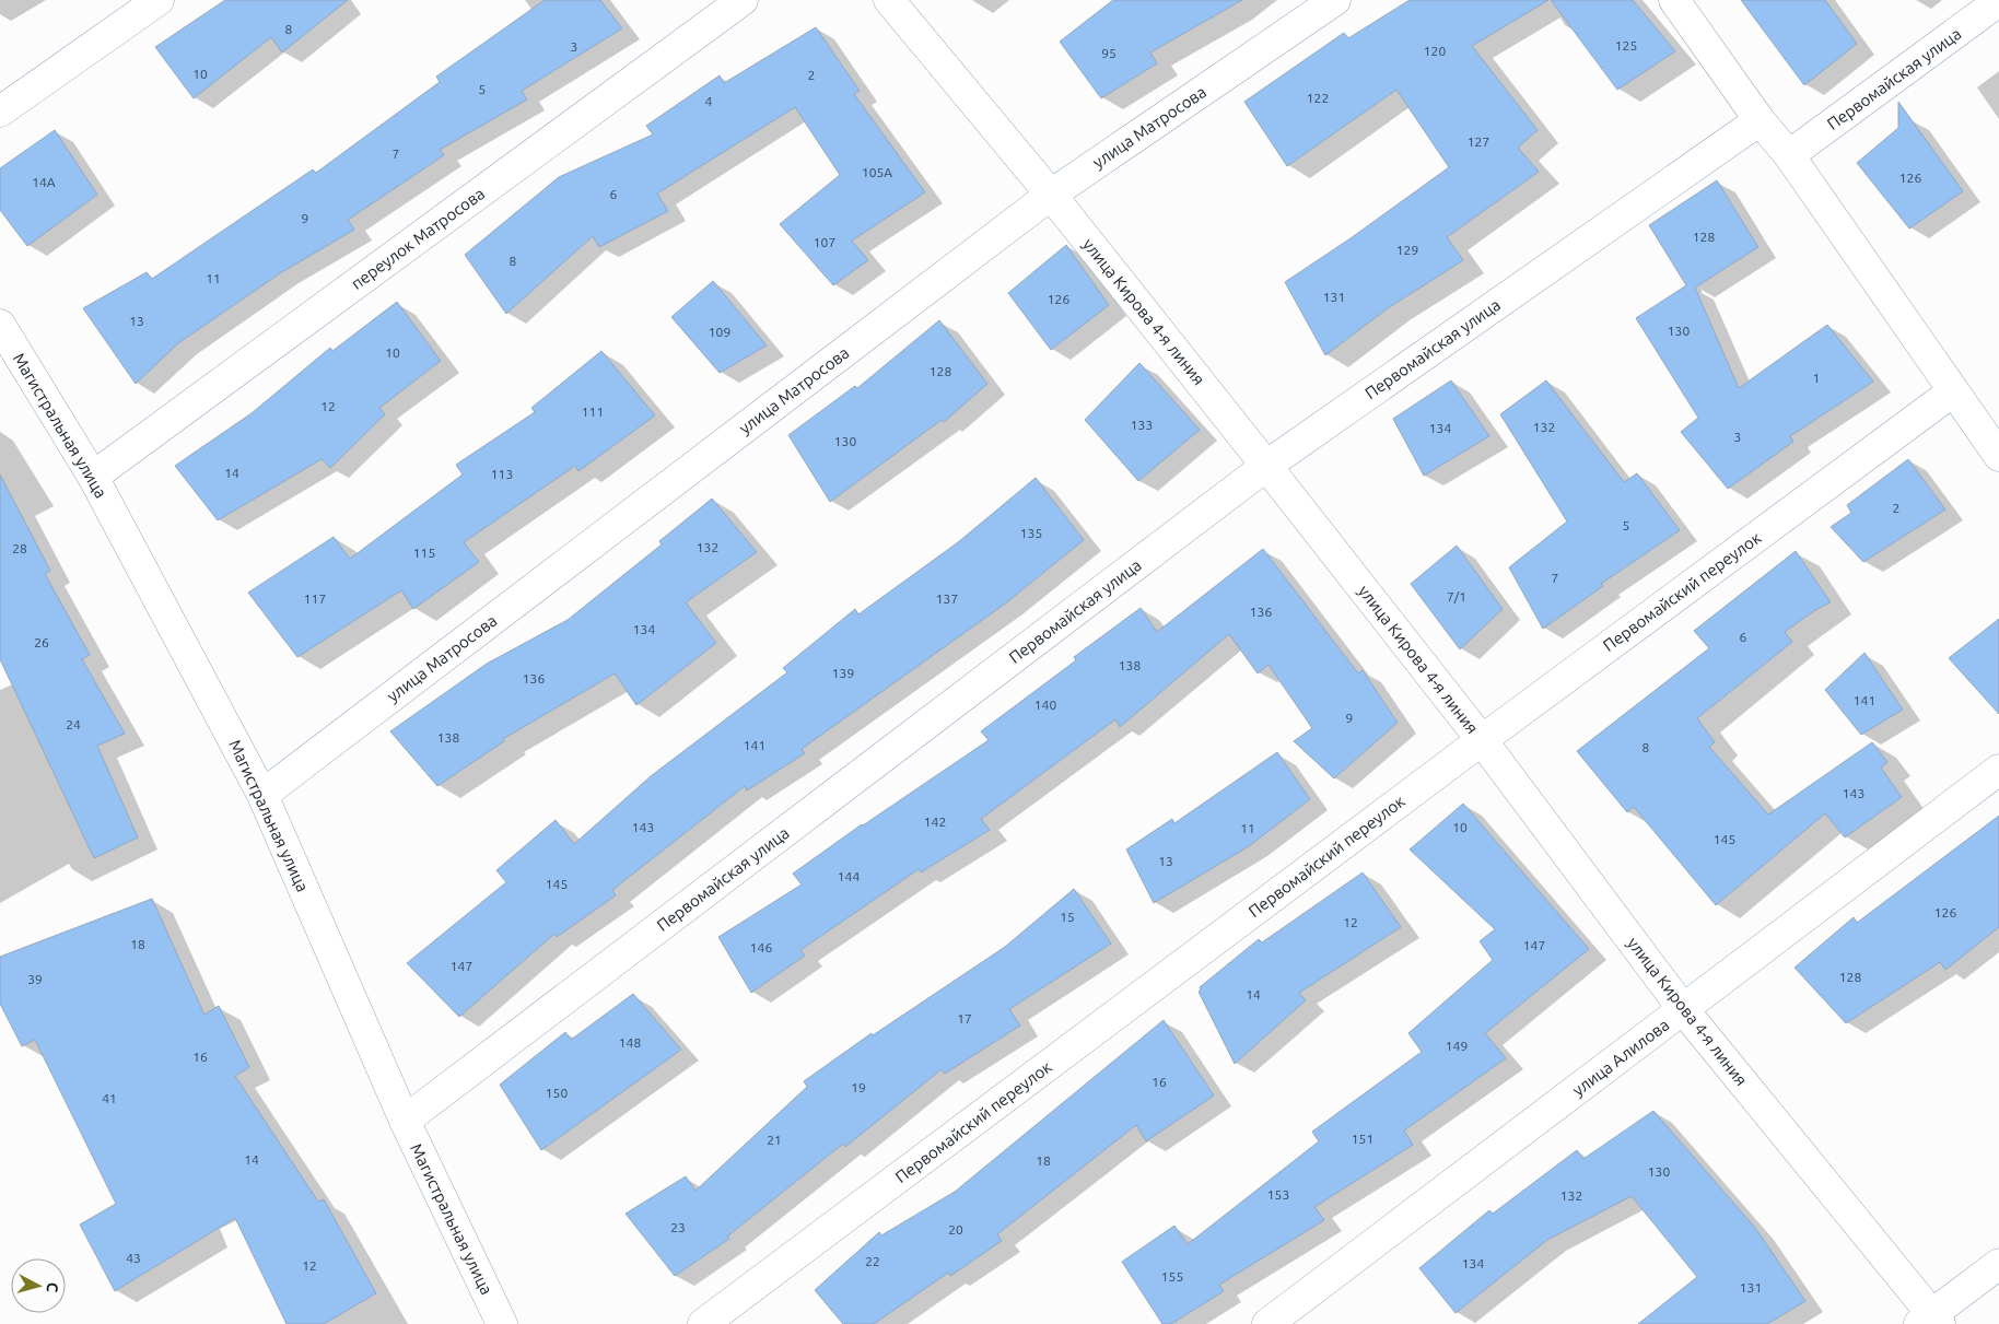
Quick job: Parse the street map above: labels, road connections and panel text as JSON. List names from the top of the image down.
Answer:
{
  "streets": {
    "street": [
      "Первомайская улица",
      "улица Матросова",
      "переулок Матросова",
      "улица Кирова 4-я линия",
      "Магистральная улица",
      "Первомайский переулок",
      "улица Алилова"
    ]
  },
  "crossings": [
    ["Первомайская улица", "улица Кирова 4-я линия"],
    ["Первомайская улица", "Магистральная улица"],
    ["улица Матросова", "улица Кирова 4-я линия"],
    ["улица Матросова", "Магистральная улица"],
    ["переулок Матросова", "Магистральная улица"],
    ["улица Кирова 4-я линия", "Первомайский переулок"],
    ["улица Кирова 4-я линия", "улица Алилова"]
  ],
  "house_numbers": [
    "8",
    "125",
    "3",
    "120",
    "95",
    "10",
    "2",
    "5",
    "122",
    "4",
    "127",
    "7",
    "105А",
    "126",
    "14А",
    "6",
    "9",
    "128",
    "107",
    "129",
    "8",
    "11",
    "131",
    "126",
    "13",
    "130",
    "109",
    "10",
    "128",
    "1",
    "12",
    "111",
    "133",
    "132",
    "134",
    "3",
    "130",
    "14",
    "113",
    "2",
    "5",
    "135",
    "132",
    "28",
    "115",
    "7",
    "7/1",
    "117",
    "137",
    "136",
    "134",
    "6",
    "26",
    "138",
    "139",
    "136",
    "141",
    "140",
    "9",
    "24",
    "138",
    "141",
    "8",
    "143",
    "142",
    "143",
    "10",
    "11",
    "145",
    "13",
    "144",
    "145",
    "126",
    "15",
    "12",
    "18",
    "147",
    "146",
    "147",
    "128",
    "39",
    "14",
    "17",
    "148",
    "149",
    "16",
    "16",
    "19",
    "150",
    "41",
    "151",
    "21",
    "14",
    "18",
    "130",
    "153",
    "132",
    "23",
    "20",
    "43",
    "22",
    "134",
    "12",
    "155",
    "131"
  ],
  "north": "right"
}
